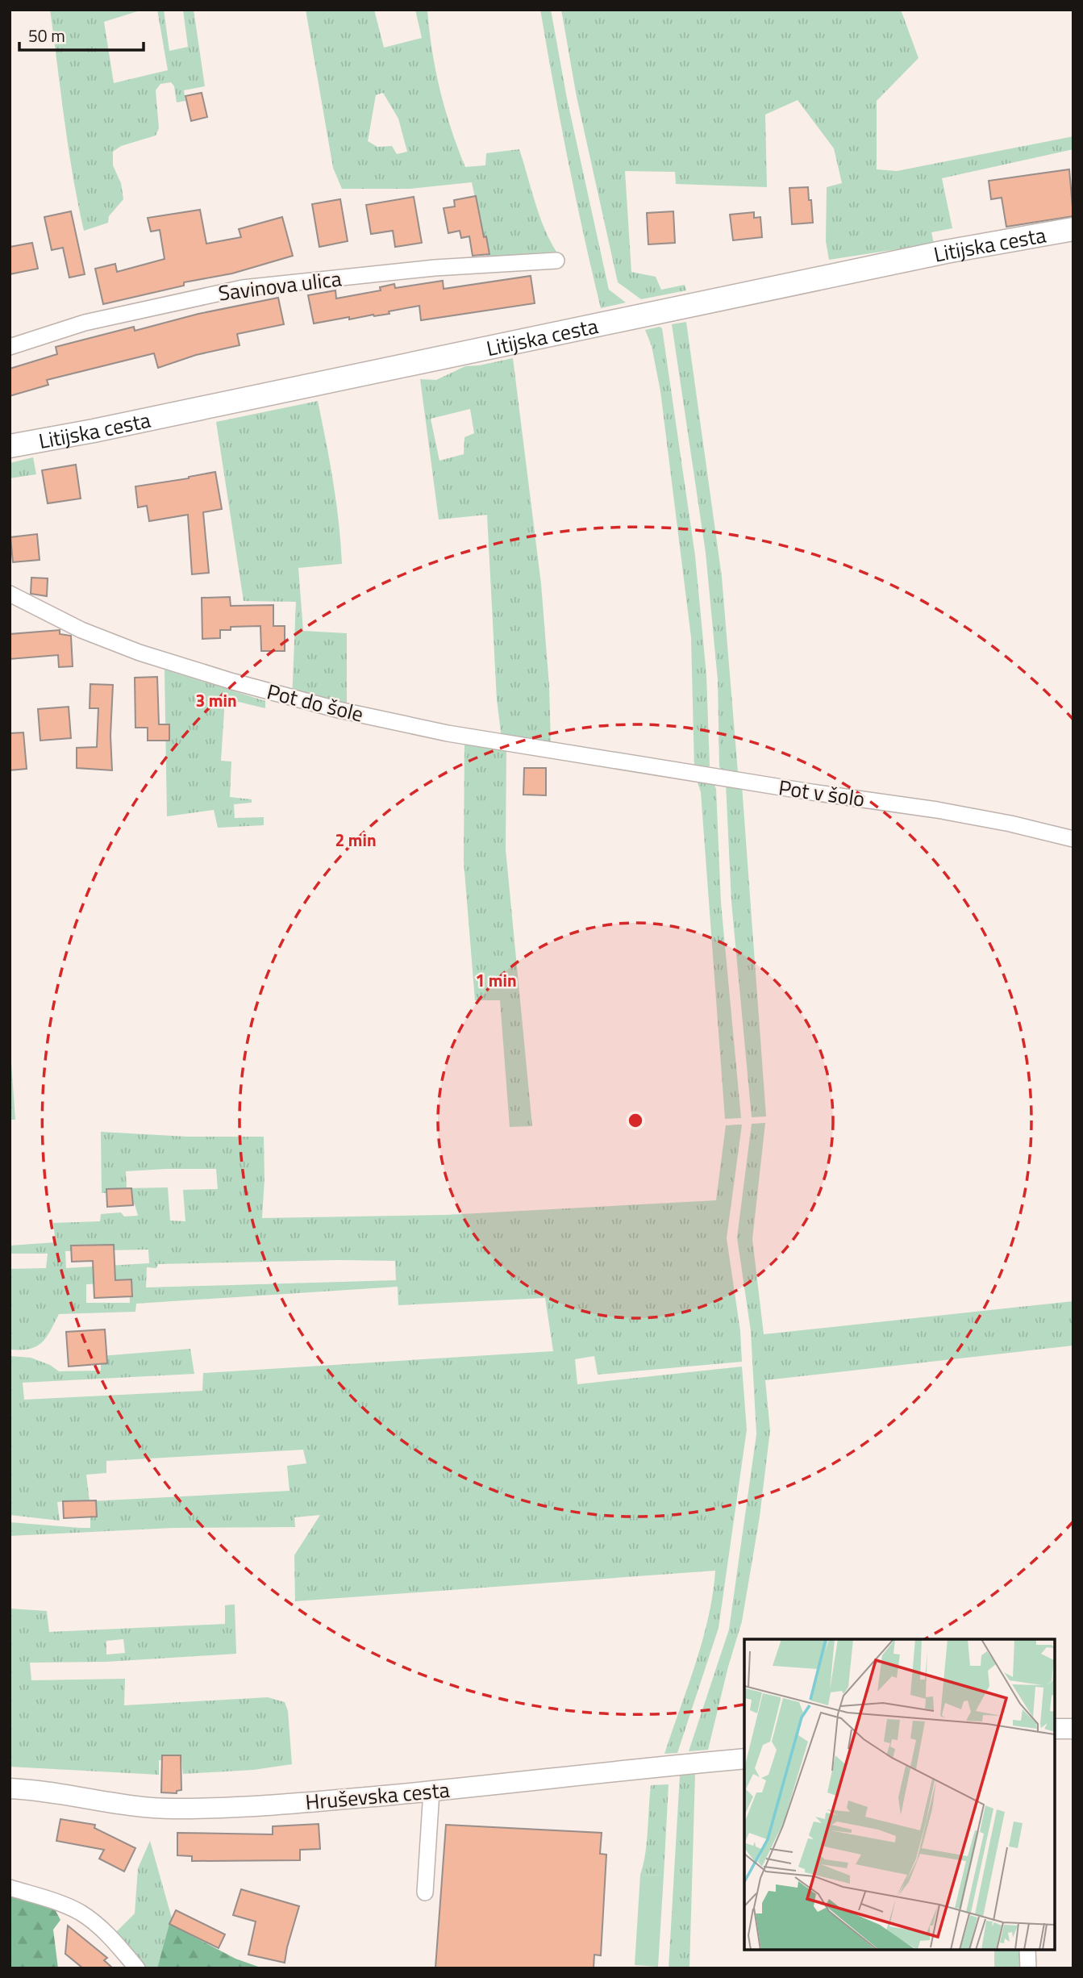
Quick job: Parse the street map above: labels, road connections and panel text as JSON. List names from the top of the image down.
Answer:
{
  "streets": {
    "main road": ["Litijska cesta"],
    "street": [
      "Savinova ulica",
      "Pot do šole",
      "Pot v šolo",
      "Hruševska cesta"
    ]
  },
  "crossings": [
    ["Pot do šole", "Pot v šolo"]
  ],
  "scale_bar": "50 m",
  "rings": ["3 min", "2 min", "1 min"]
}
